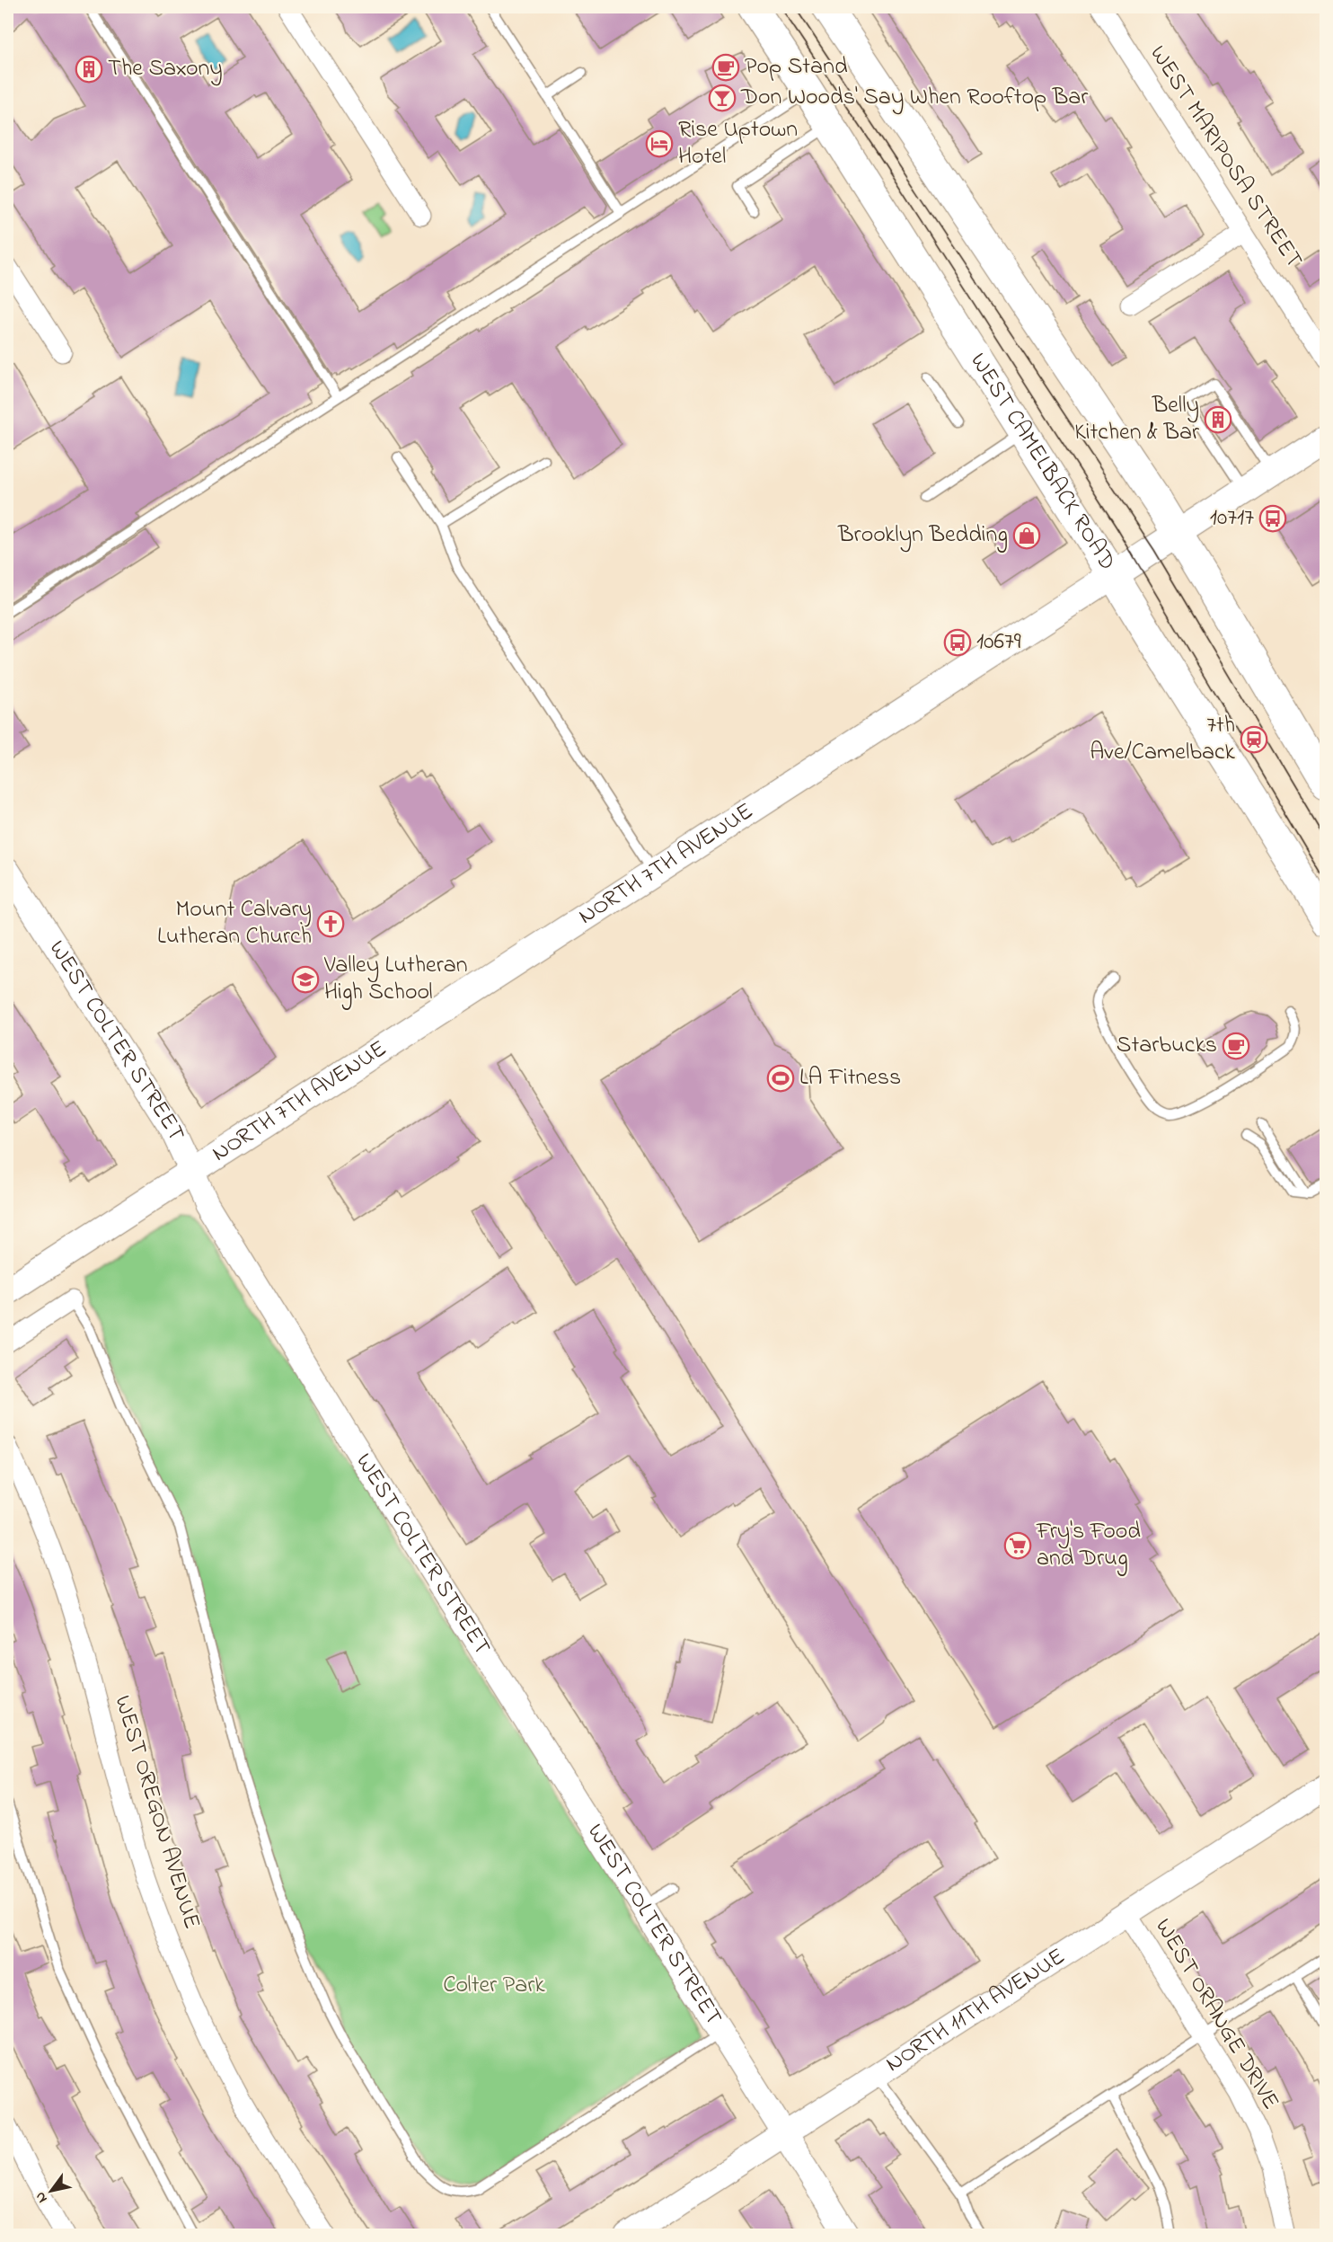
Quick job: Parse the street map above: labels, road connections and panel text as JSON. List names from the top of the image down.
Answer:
{
  "streets": {
    "main road": ["WEST CAMELBACK ROAD", "NORTH 7TH AVENUE"],
    "street": [
      "WEST MARIPOSA STREET",
      "WEST COLTER STREET",
      "WEST OREGON AVENUE",
      "NORTH 11TH AVENUE",
      "WEST ORANGE DRIVE"
    ]
  },
  "crossings": [
    ["WEST CAMELBACK ROAD", "NORTH 7TH AVENUE"],
    ["NORTH 7TH AVENUE", "WEST COLTER STREET"],
    ["WEST COLTER STREET", "NORTH 11TH AVENUE"],
    ["NORTH 11TH AVENUE", "WEST ORANGE DRIVE"]
  ],
  "parks": ["Colter Park"],
  "places": {
    "cafe": ["Pop Stand", "Starbucks"],
    "building": ["The Saxony", "Belly Kitchen & Bar"],
    "bar": ["Don Woods' Say When Rooftop Bar"],
    "hotel": ["Rise Uptown Hotel"],
    "bus stop": ["10717", "10679"],
    "shop": ["Brooklyn Bedding"],
    "station": ["7th Ave/Camelback"],
    "church": ["Mount Calvary Lutheran Church"],
    "school or university": ["Valley Lutheran High School"],
    "sports": ["LA Fitness"],
    "supermarket": ["Fry's Food and Drug"]
  },
  "north": "bottom left"
}
